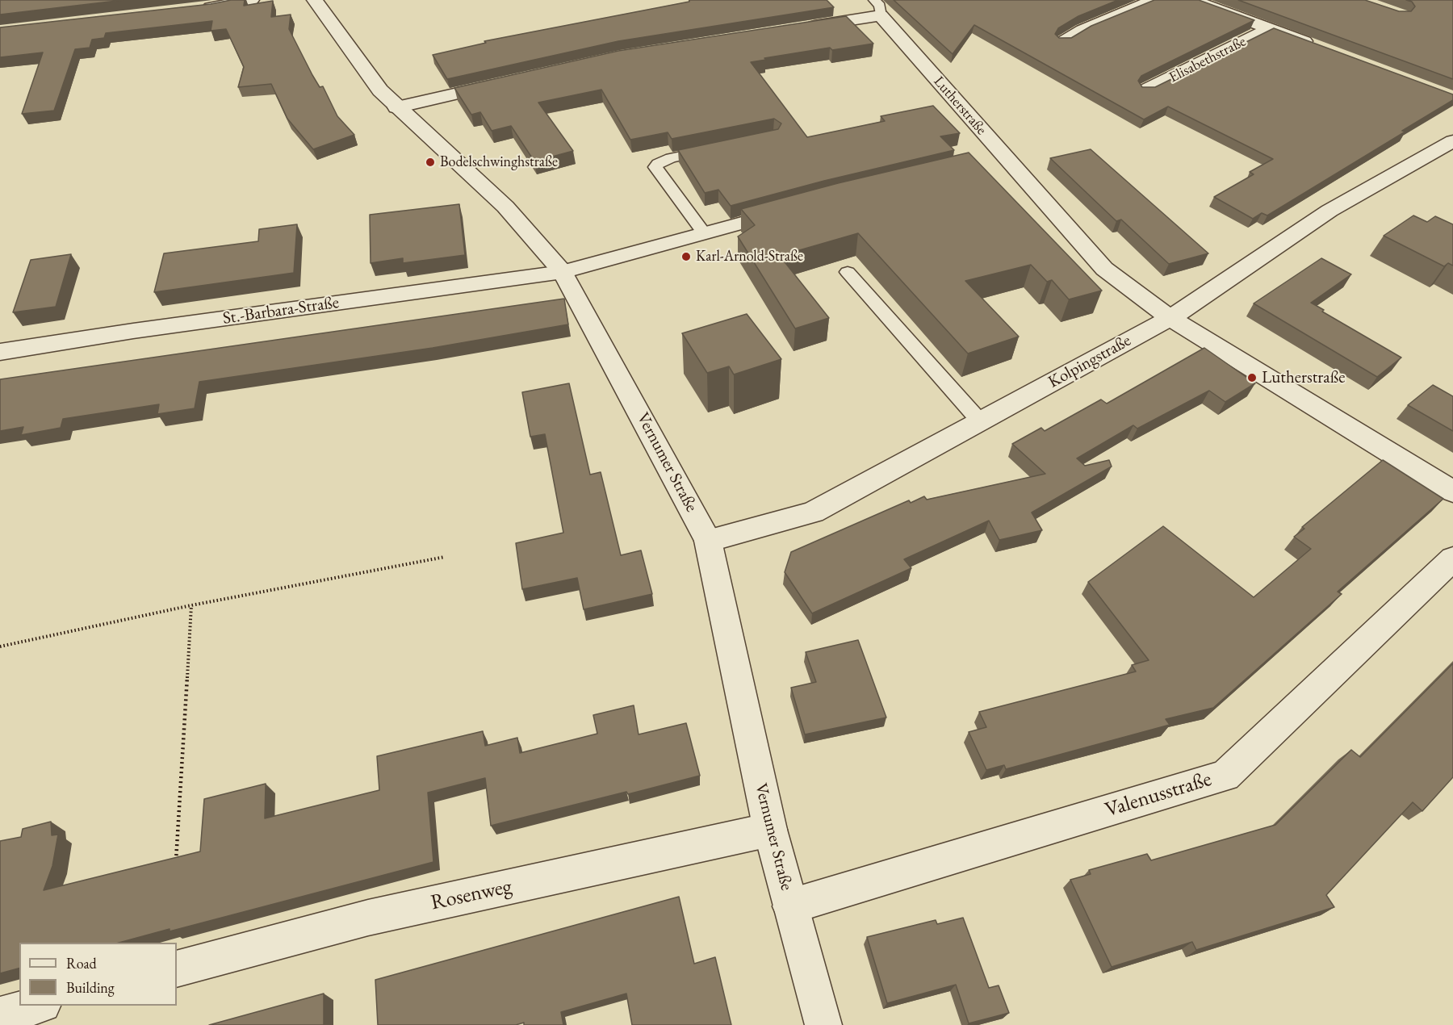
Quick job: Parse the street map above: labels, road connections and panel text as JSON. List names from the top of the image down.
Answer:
{
  "streets": {
    "street": [
      "Elisabethstraße",
      "Lutherstraße",
      "St.-Barbara-Straße",
      "Kolpingstraße",
      "Vernumer Straße",
      "Valenusstraße",
      "Rosenweg"
    ]
  },
  "crossings": [
    ["Lutherstraße", "Kolpingstraße"],
    ["St.-Barbara-Straße", "Vernumer Straße"],
    ["Kolpingstraße", "Vernumer Straße"],
    ["Vernumer Straße", "Valenusstraße"],
    ["Vernumer Straße", "Rosenweg"]
  ],
  "places": ["Bodelschwinghstraße", "Karl-Arnold-Straße", "Lutherstraße"],
  "legend": ["Road", "Building"]
}
